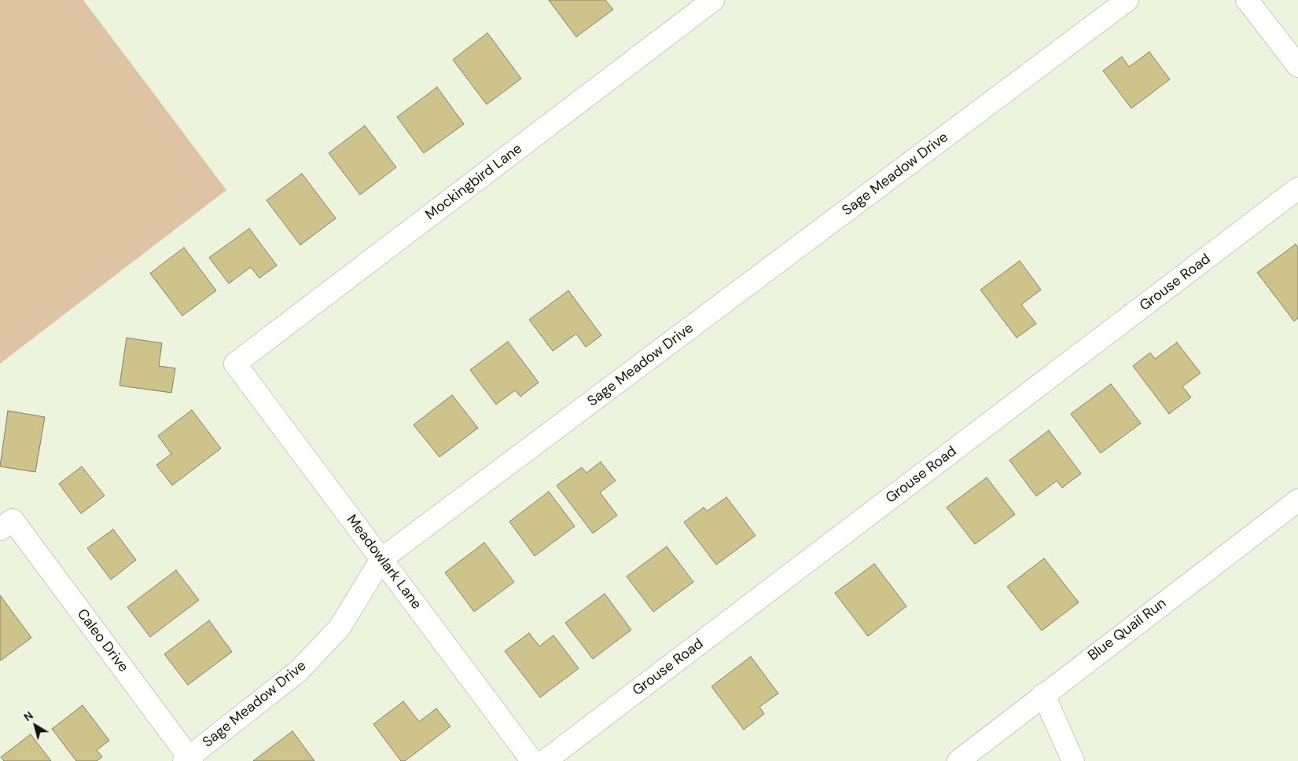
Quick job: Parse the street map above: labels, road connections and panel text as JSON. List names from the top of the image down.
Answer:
{
  "streets": {
    "street": [
      "Sage Meadow Drive",
      "Mockingbird Lane",
      "Grouse Road",
      "Meadowlark Lane",
      "Blue Quail Run",
      "Caleo Drive"
    ]
  },
  "crossings": [
    ["Sage Meadow Drive", "Meadowlark Lane"],
    ["Sage Meadow Drive", "Caleo Drive"],
    ["Mockingbird Lane", "Meadowlark Lane"]
  ],
  "north": "top left"
}
